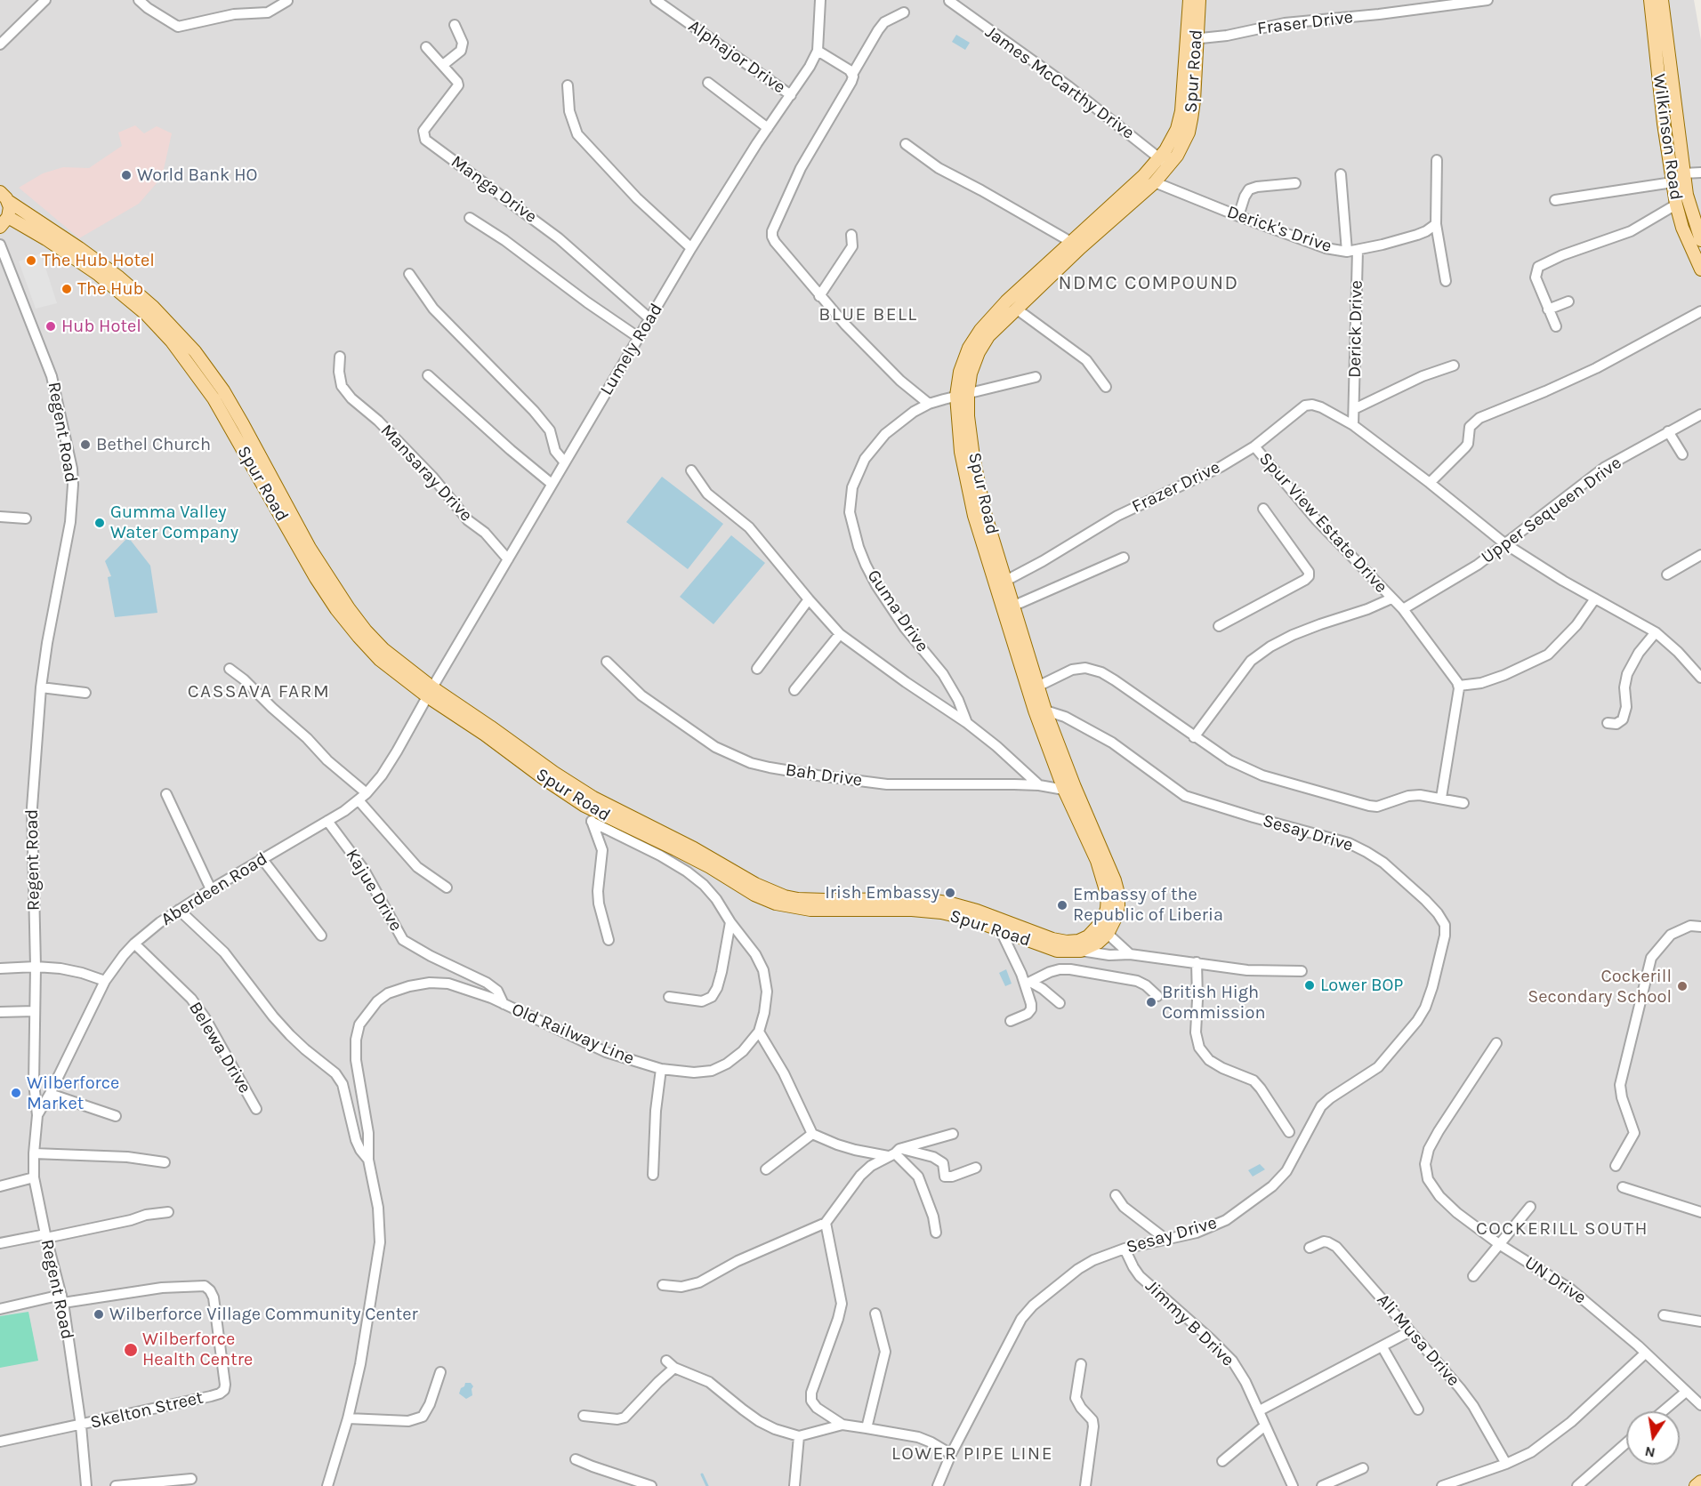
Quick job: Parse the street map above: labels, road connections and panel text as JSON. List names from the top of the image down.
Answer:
{
  "streets": {
    "main road": ["Spur Road", "Wilkinson Road"],
    "street": [
      "Fraser Drive",
      "Alphajor Drive",
      "James McCarthy Drive",
      "Manga Drive",
      "Derick's Drive",
      "Derick Drive",
      "Lumely Road",
      "Regent Road",
      "Mansaray Drive",
      "Frazer Drive",
      "Upper Sequeen Drive",
      "Spur View Estate Drive",
      "Guma Drive",
      "Bah Drive",
      "Sesay Drive",
      "Aberdeen Road",
      "Kajue Drive",
      "Old Railway Line",
      "Belewa Drive",
      "UN Drive",
      "Jimmy B Drive",
      "Ali Musa Drive",
      "Skelton Street"
    ]
  },
  "crossings": [
    ["Fraser Drive", "Spur Road"],
    ["Alphajor Drive", "Lumely Road"],
    ["Spur Road", "James McCarthy Drive"],
    ["Spur Road", "Derick's Drive"],
    ["Spur Road", "Lumely Road"],
    ["Spur Road", "Frazer Drive"],
    ["Spur Road", "Guma Drive"],
    ["Spur Road", "Bah Drive"],
    ["Spur Road", "Sesay Drive"],
    ["Spur Road", "Aberdeen Road"],
    ["Manga Drive", "Lumely Road"],
    ["Derick's Drive", "Derick Drive"],
    ["Derick Drive", "Frazer Drive"],
    ["Lumely Road", "Mansaray Drive"],
    ["Lumely Road", "Aberdeen Road"],
    ["Regent Road", "Aberdeen Road"],
    ["Regent Road", "Skelton Street"],
    ["Frazer Drive", "Upper Sequeen Drive"],
    ["Frazer Drive", "Spur View Estate Drive"],
    ["Upper Sequeen Drive", "Spur View Estate Drive"],
    ["Sesay Drive", "Jimmy B Drive"],
    ["Aberdeen Road", "Kajue Drive"],
    ["Aberdeen Road", "Old Railway Line"],
    ["Aberdeen Road", "Belewa Drive"],
    ["Kajue Drive", "Old Railway Line"]
  ],
  "districts": [
    "NDMC COMPOUND",
    "BLUE BELL",
    "CASSAVA FARM",
    "COCKERILL SOUTH",
    "LOWER PIPE LINE"
  ],
  "places": [
    "World Bank HO",
    "The Hub Hotel",
    "The Hub",
    "Hub Hotel",
    "Bethel Church",
    "Gumma Valley Water Company",
    "Irish Embassy",
    "Embassy of the Republic of Liberia",
    "Lower BOP",
    "Cockerill Secondary School",
    "British High Commission",
    "Wilberforce Market",
    "Wilberforce Village Community Center",
    "Wilberforce Health Centre"
  ],
  "north": "bottom"
}
